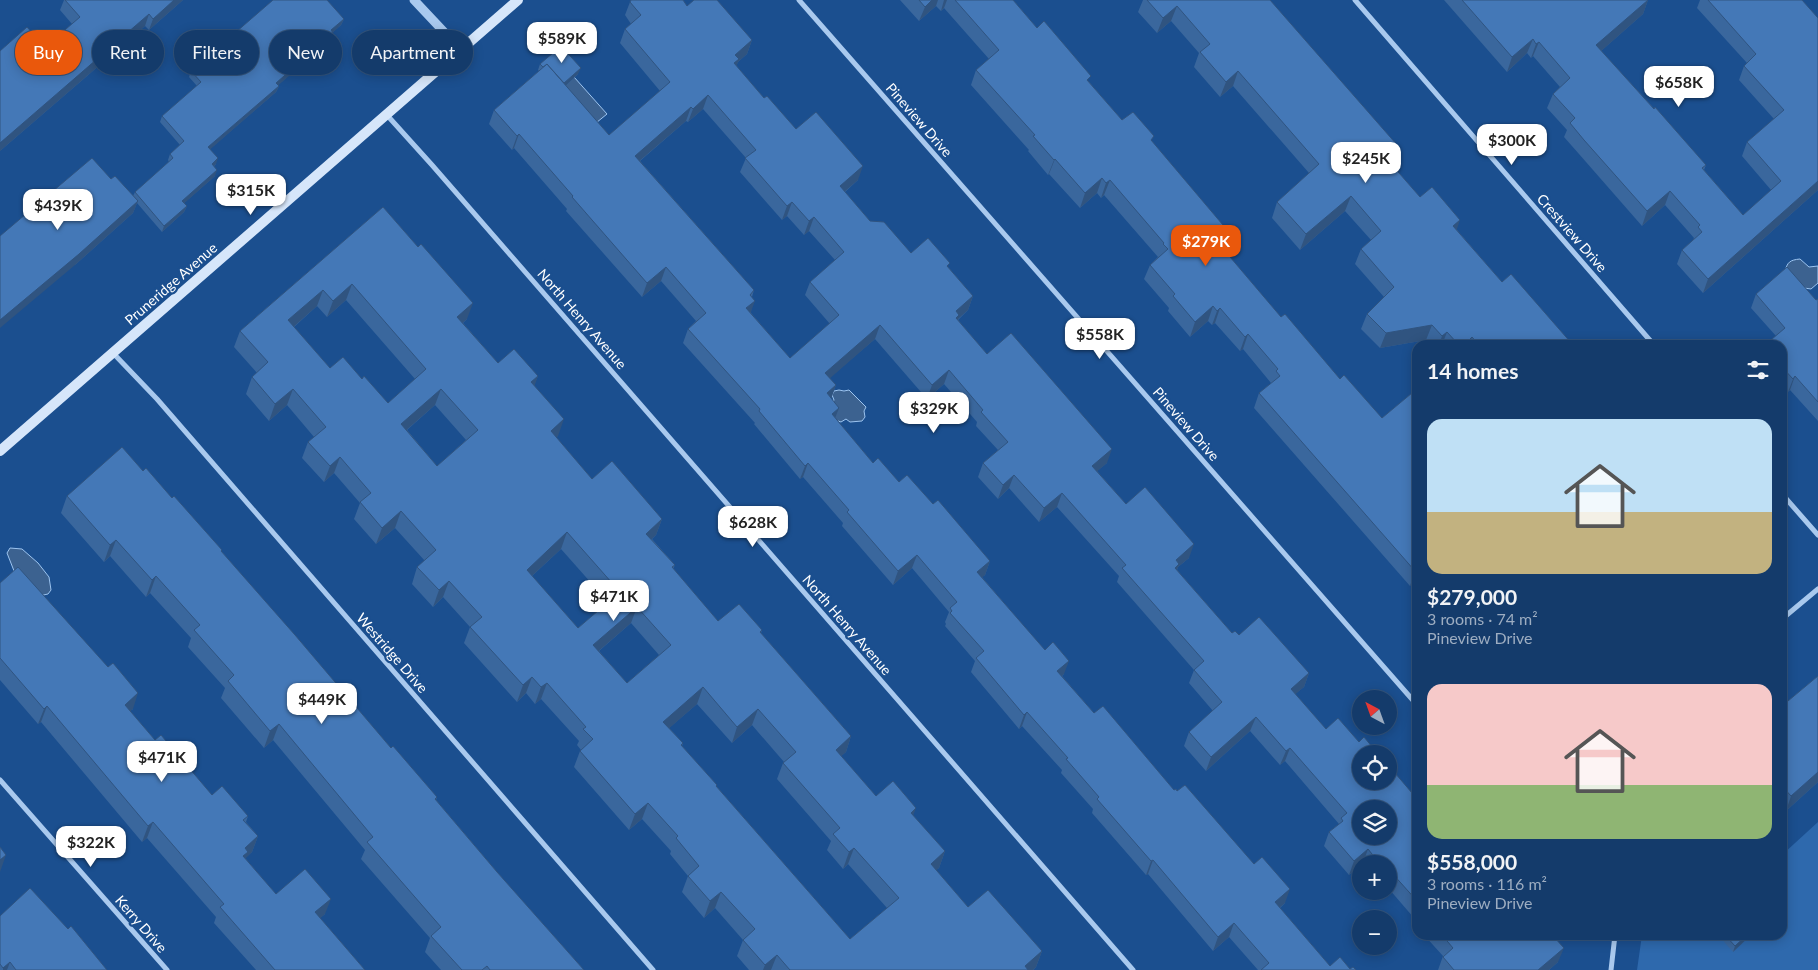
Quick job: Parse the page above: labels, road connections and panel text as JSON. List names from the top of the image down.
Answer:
{
  "streets": {
    "main road": ["Pruneridge Avenue"],
    "street": [
      "Pineview Drive",
      "Crestview Drive",
      "North Henry Avenue",
      "Westridge Drive",
      "Kerry Drive"
    ]
  },
  "crossings": [
    ["Pruneridge Avenue", "North Henry Avenue"],
    ["Pruneridge Avenue", "Westridge Drive"]
  ],
  "north": "top left",
  "page": {
    "price": [
      "$589K",
      "$658K",
      "$300K",
      "$245K",
      "$315K",
      "$439K",
      "$279K",
      "$558K",
      "$329K",
      "$628K",
      "$471K",
      "$449K",
      "$471K",
      "$322K"
    ],
    "chip": [
      "Buy",
      "Rent",
      "Filters",
      "New",
      "Apartment"
    ],
    "heading": "14 homes",
    "list": [
      {
        "name": "$279,000",
        "note": "3 rooms · 74 m² · Pineview Drive"
      },
      {
        "name": "$558,000",
        "note": "3 rooms · 116 m² · Pineview Drive"
      }
    ],
    "map_buttons": ["+", "−"]
  }
}
